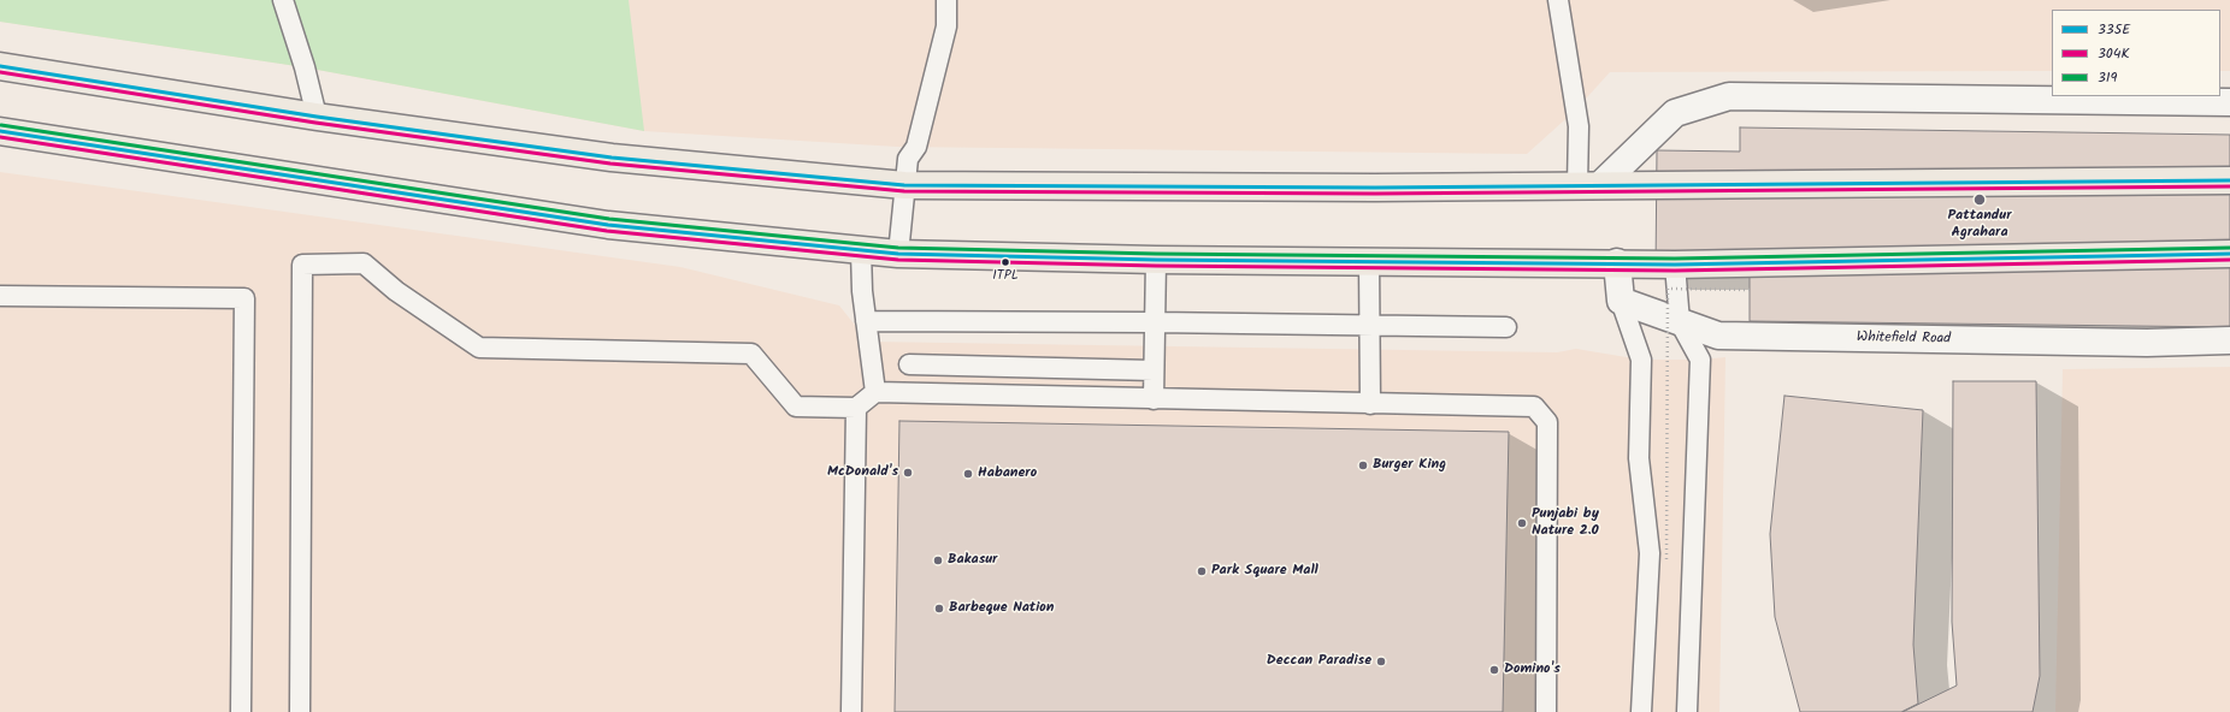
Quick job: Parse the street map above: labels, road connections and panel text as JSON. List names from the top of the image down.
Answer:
{
  "streets": {
    "street": ["Whitefield Road"]
  },
  "places": [
    "Pattandur Agrahara",
    "ITPL",
    "Burger King",
    "McDonald's",
    "Habanero",
    "Punjabi by Nature 2.0",
    "Bakasur",
    "Park Square Mall",
    "Barbeque Nation",
    "Deccan Paradise",
    "Domino's"
  ],
  "lines": ["transit line 335E", "transit line 304K", "transit line 319"],
  "legend": ["335E", "304K", "319"]
}
